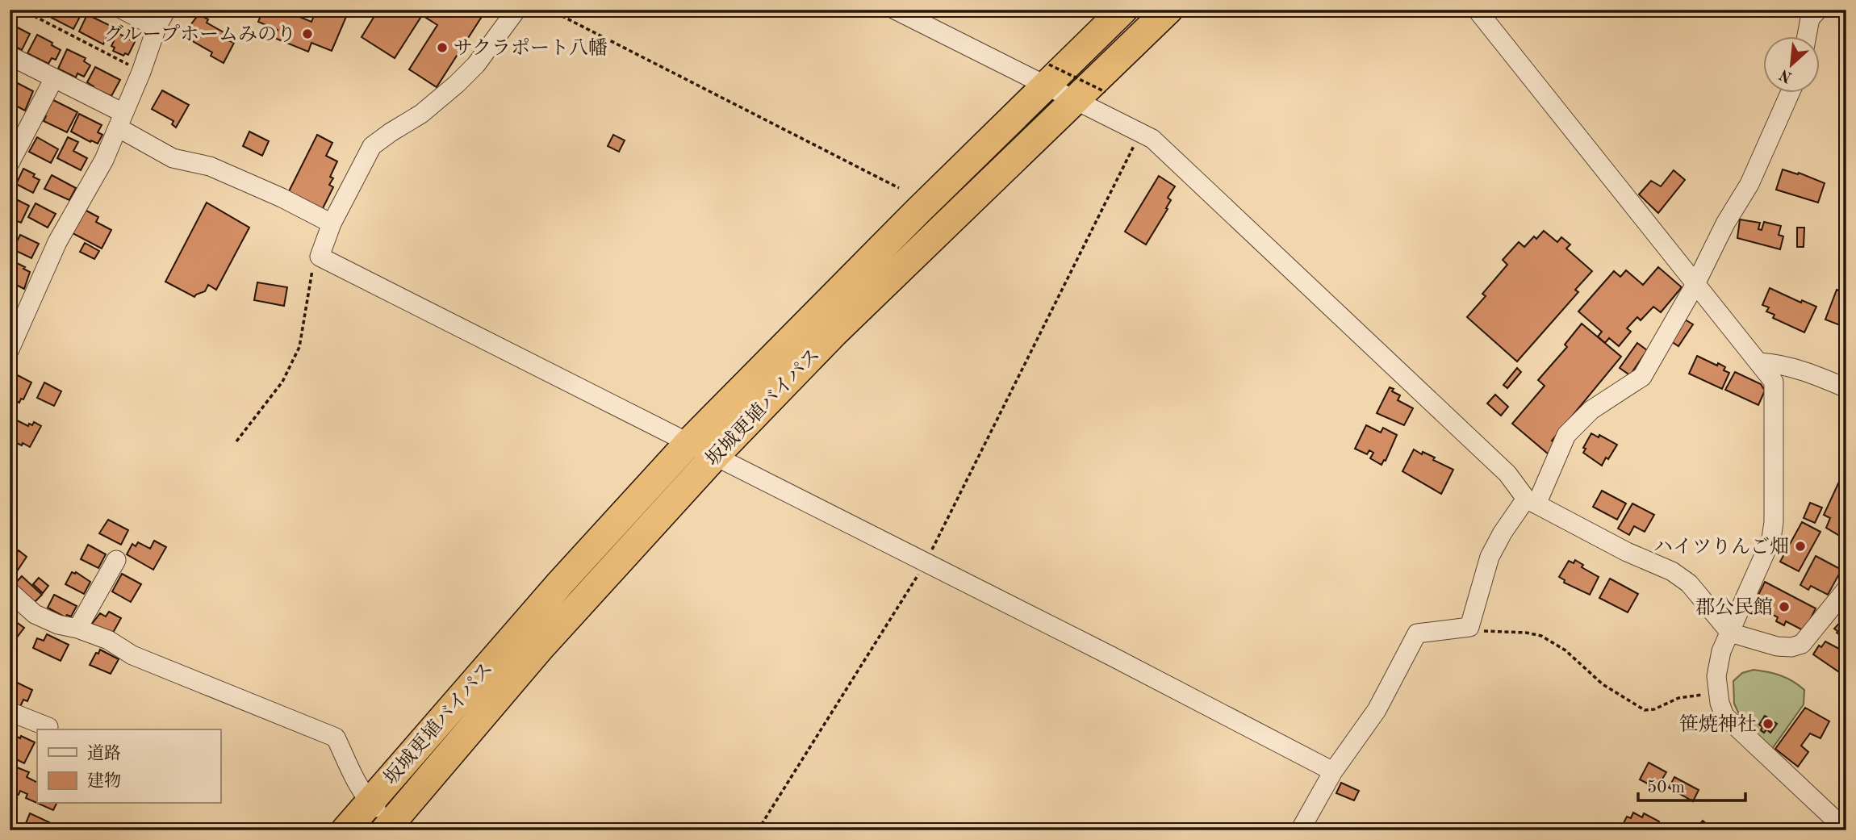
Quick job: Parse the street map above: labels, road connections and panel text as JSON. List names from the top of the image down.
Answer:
{
  "streets": {
    "highway": ["坂城更埴バイパス"]
  },
  "places": [
    "グループホームみのり",
    "サクラポート八幡",
    "ハイツりんご畑",
    "郡公民館",
    "笹焼神社"
  ],
  "legend": ["道路", "建物"],
  "scale_bar": "50 m",
  "north": "bottom left"
}
